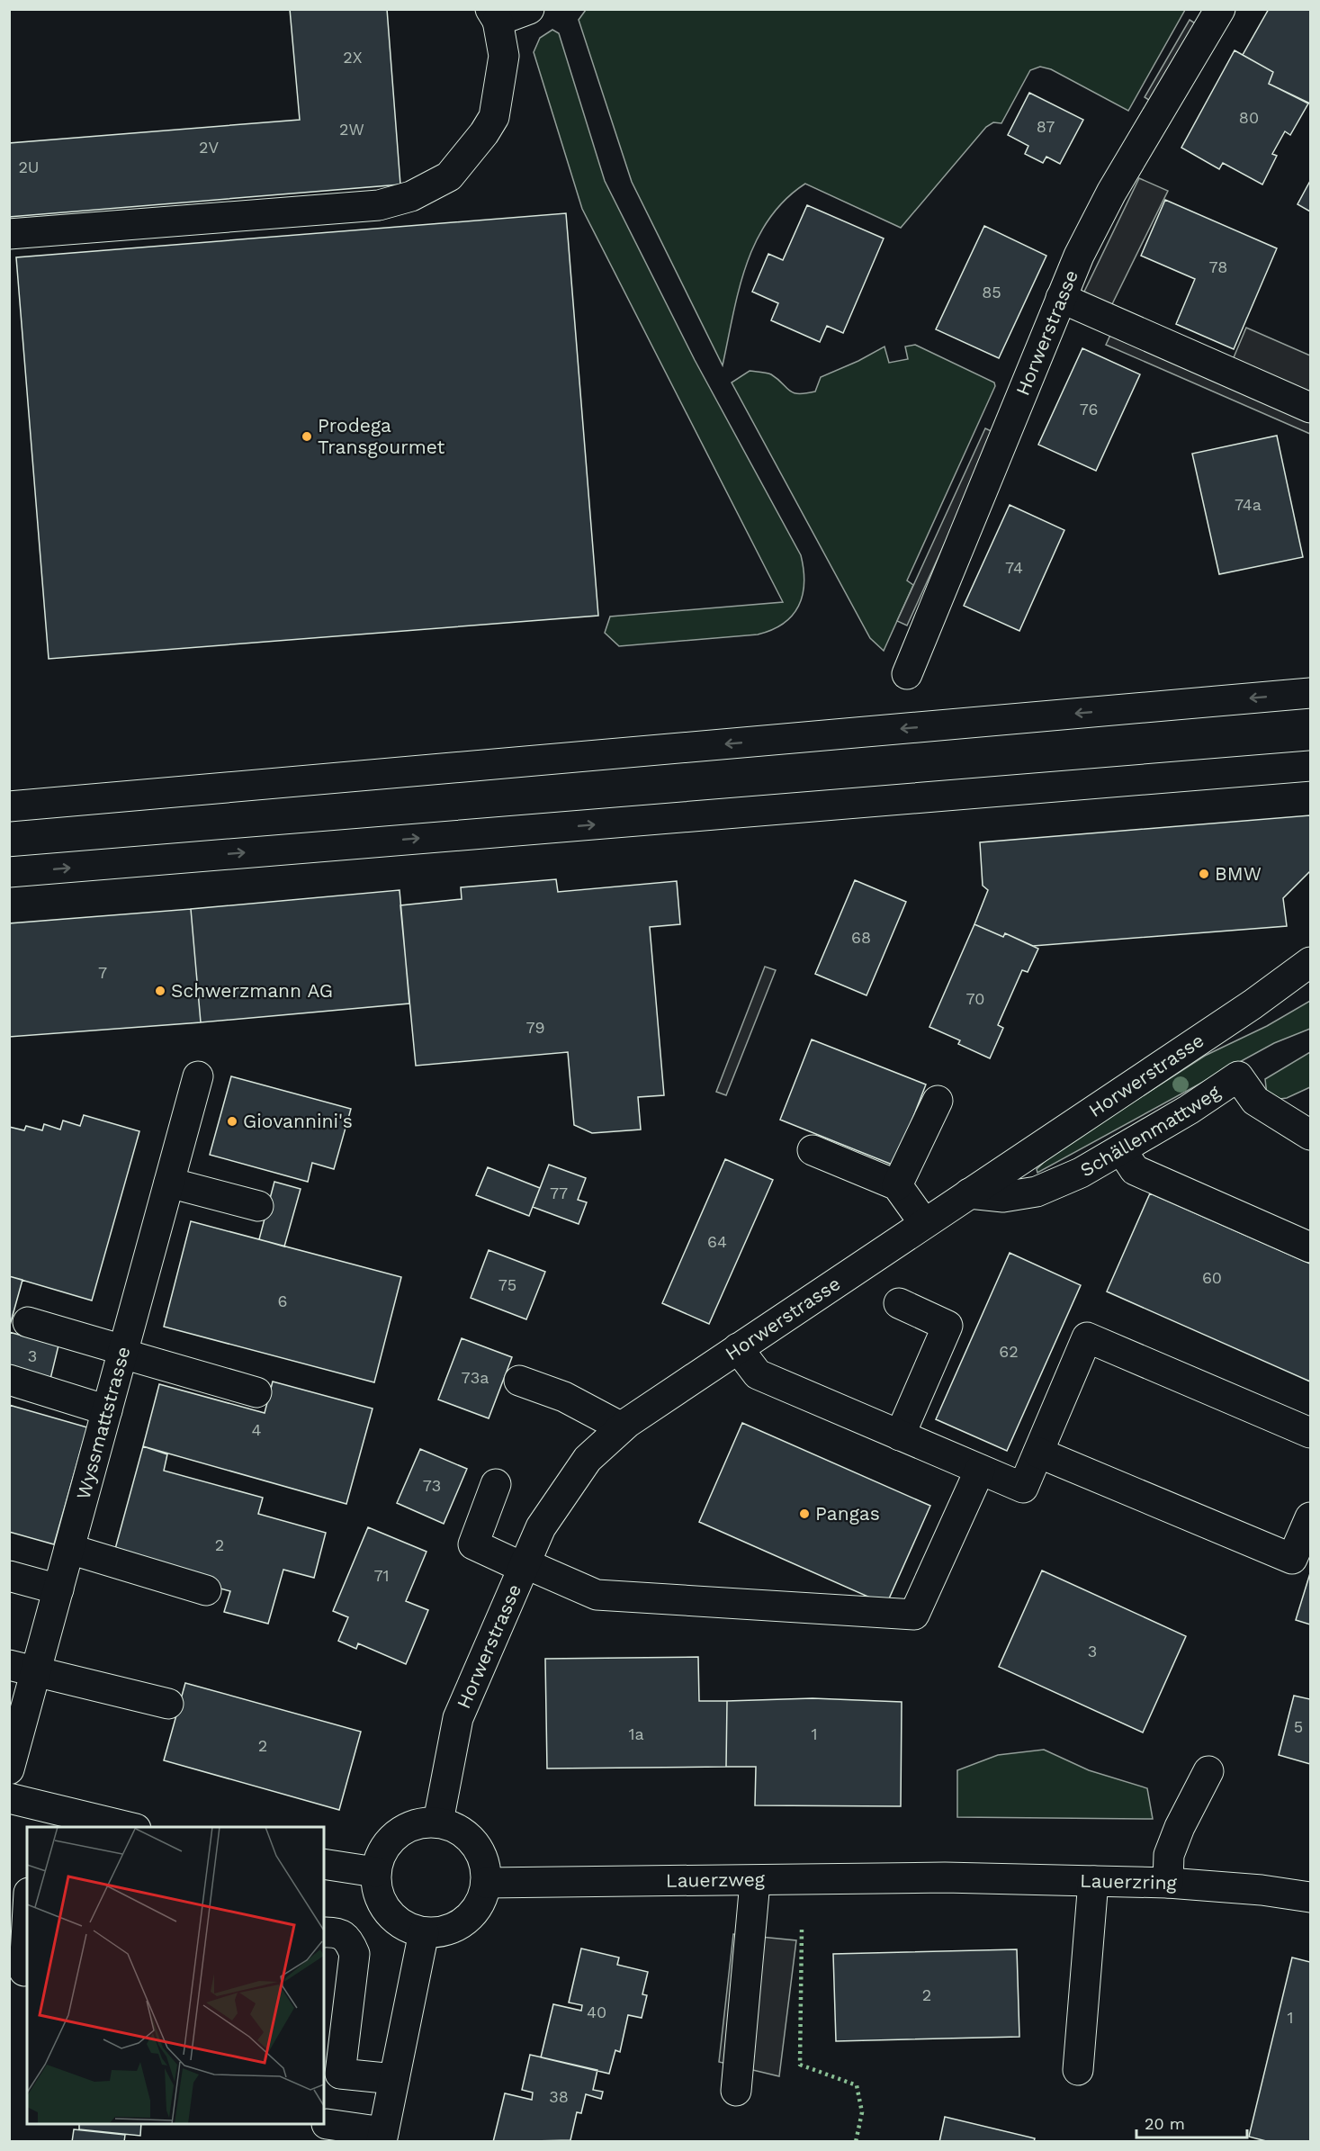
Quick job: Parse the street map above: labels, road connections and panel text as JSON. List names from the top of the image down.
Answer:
{
  "streets": {
    "main road": [
      "Horwerstrasse",
      "Schällenmattweg",
      "Wyssmattstrasse",
      "Lauerzweg",
      "Lauerzring"
    ]
  },
  "crossings": [
    ["Horwerstrasse", "Schällenmattweg"],
    ["Horwerstrasse", "Lauerzweg"],
    ["Lauerzweg", "Lauerzring"]
  ],
  "places": [
    "Prodega Transgourmet",
    "BMW",
    "Schwerzmann AG",
    "Giovannini's",
    "Pangas"
  ],
  "house_numbers": [
    "2X",
    "80",
    "87",
    "2W",
    "2V",
    "2U",
    "78",
    "85",
    "76",
    "74a",
    "74",
    "68",
    "7",
    "70",
    "79",
    "77",
    "64",
    "60",
    "75",
    "6",
    "62",
    "3",
    "73a",
    "4",
    "73",
    "2",
    "71",
    "3",
    "5",
    "1a",
    "1",
    "2",
    "2",
    "40",
    "1",
    "38"
  ],
  "scale_bar": "20 m"
}
